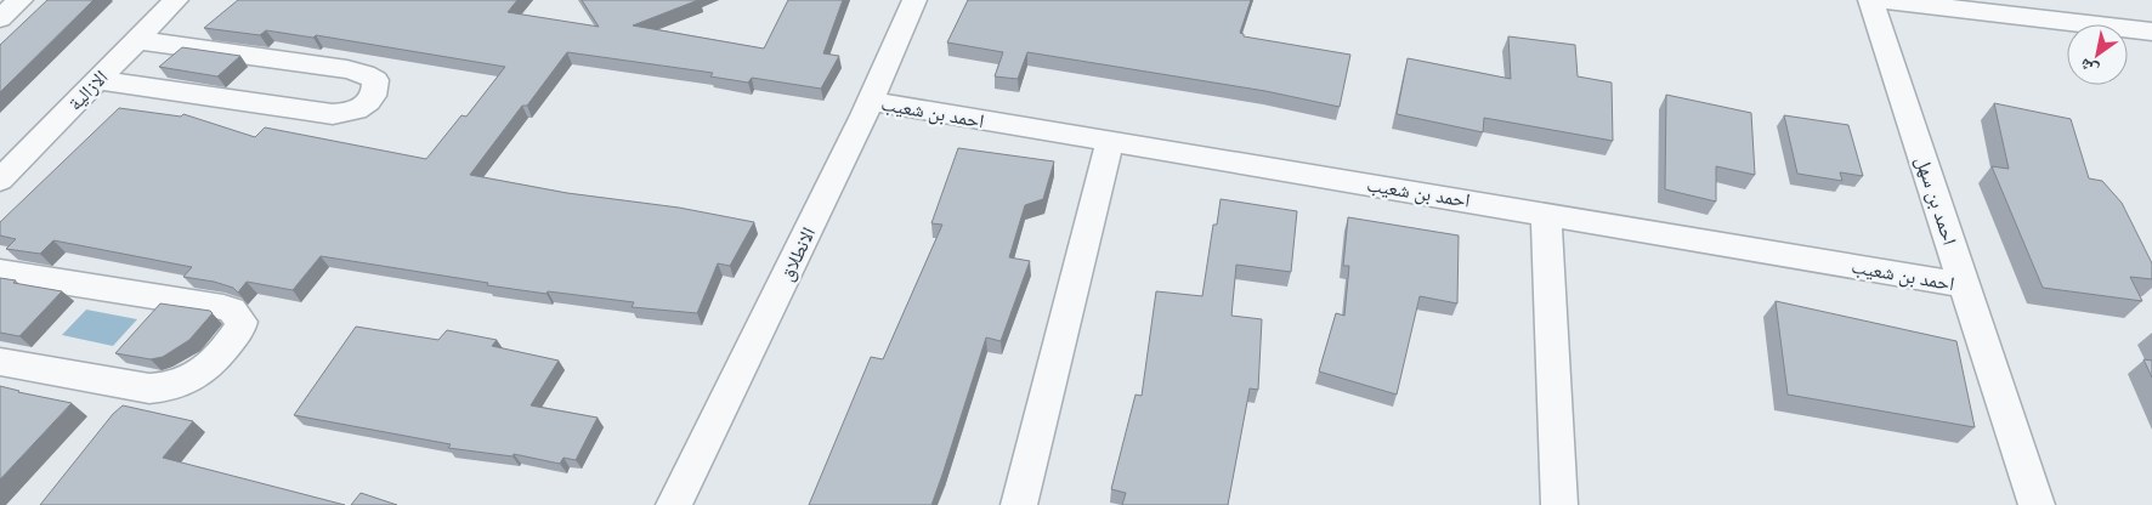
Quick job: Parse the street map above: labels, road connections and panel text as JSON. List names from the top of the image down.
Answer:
{
  "streets": {
    "street": [
      "الازالية",
      "احمد بن شعيب",
      "احمد بن سهل",
      "الانطلاق"
    ]
  },
  "crossings": [
    ["احمد بن شعيب", "احمد بن سهل"],
    ["احمد بن شعيب", "الانطلاق"]
  ],
  "north": "bottom left"
}
